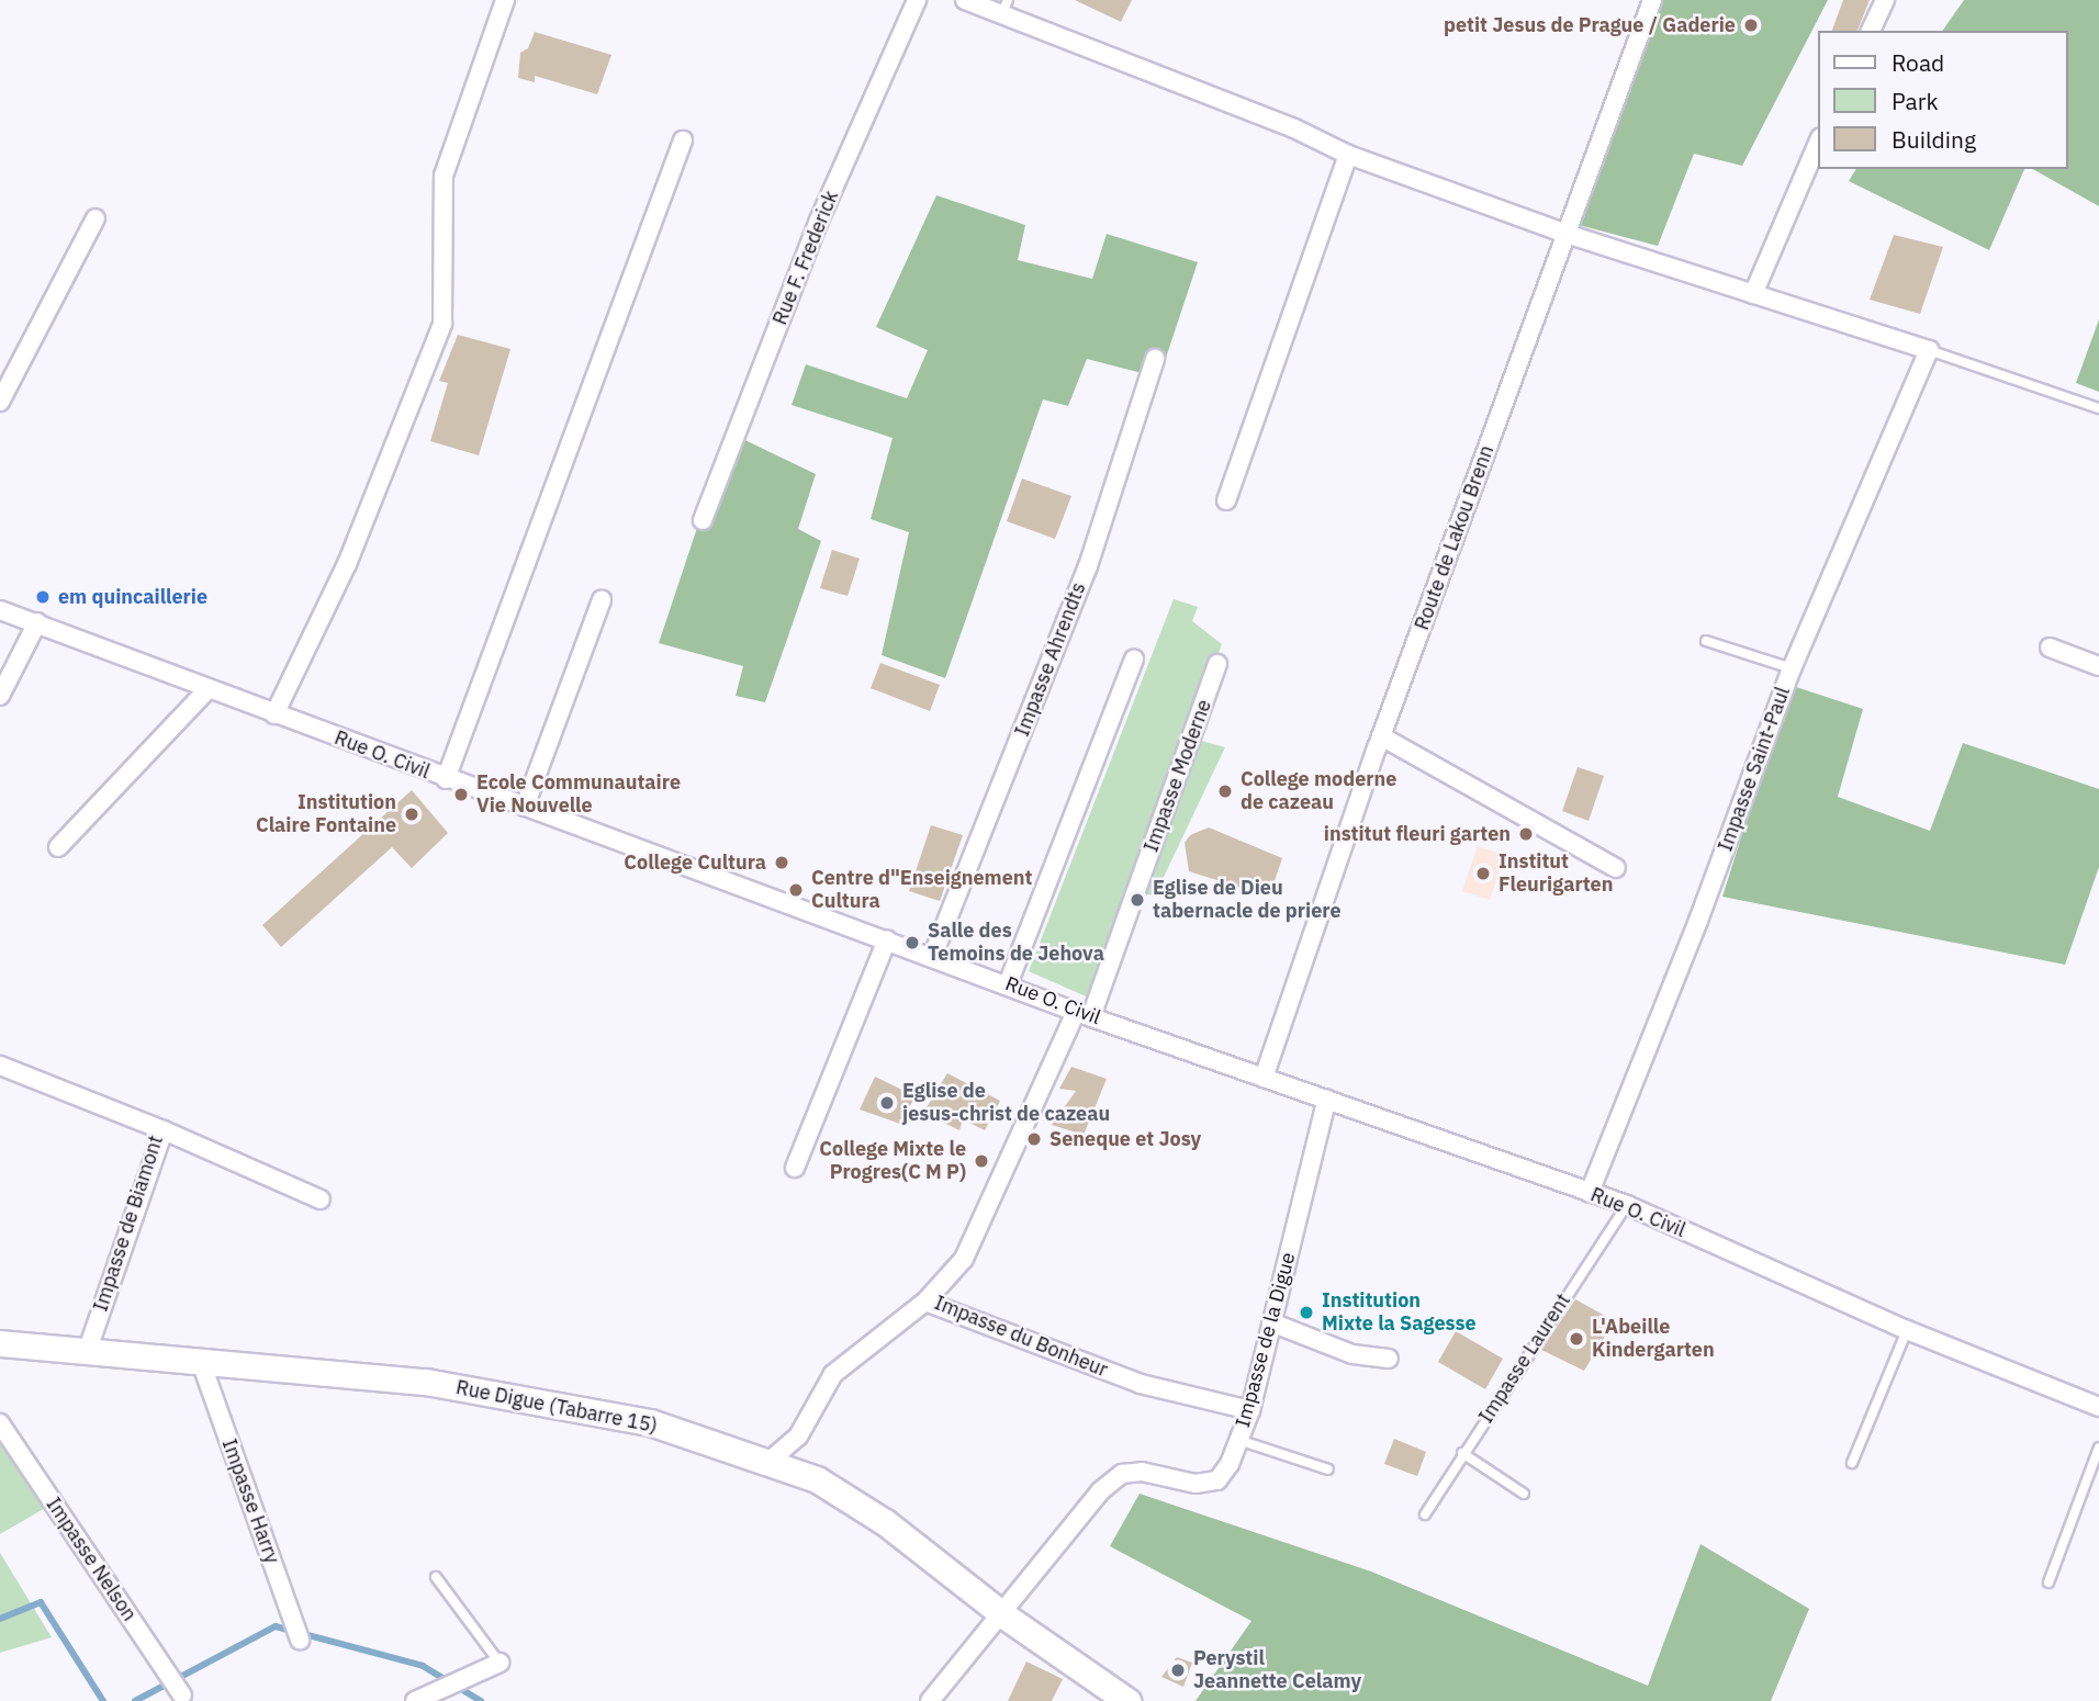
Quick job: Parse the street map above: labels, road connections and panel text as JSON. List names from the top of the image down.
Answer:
{
  "streets": {
    "street": [
      "Rue F. Frederick",
      "Route de Lakou Brenn",
      "Impasse Ahrendts",
      "Rue O. Civil",
      "Impasse Saint-Paul",
      "Impasse Moderne",
      "Impasse de Biamont",
      "Impasse du Bonheur",
      "Impasse de la Digue",
      "Rue Digue (Tabarre 15)",
      "Impasse Harry",
      "Impasse Nelson"
    ],
    "lane": ["Impasse Laurent"]
  },
  "crossings": [
    ["Route de Lakou Brenn", "Rue O. Civil"],
    ["Impasse Ahrendts", "Rue O. Civil"],
    ["Rue O. Civil", "Impasse Saint-Paul"],
    ["Rue O. Civil", "Impasse Moderne"],
    ["Rue O. Civil", "Impasse du Bonheur"],
    ["Rue O. Civil", "Impasse de la Digue"],
    ["Rue O. Civil", "Impasse Laurent"],
    ["Impasse Moderne", "Impasse du Bonheur"],
    ["Impasse de Biamont", "Rue Digue (Tabarre 15)"],
    ["Impasse du Bonheur", "Impasse de la Digue"],
    ["Impasse de la Digue", "Rue Digue (Tabarre 15)"],
    ["Rue Digue (Tabarre 15)", "Impasse Harry"]
  ],
  "places": [
    "petit Jesus de Prague / Gaderie",
    "em quincaillerie",
    "College moderne de cazeau",
    "Ecole Communautaire Vie Nouvelle",
    "Institution Claire Fontaine",
    "institut fleuri garten",
    "College Cultura",
    "Institut Fleurigarten",
    "Centre d\"Enseignement Cultura",
    "Eglise de Dieu tabernacle de priere",
    "Salle des Temoins de Jehova",
    "Eglise de jesus-christ de cazeau",
    "Seneque et Josy",
    "College Mixte le Progres(C M P)",
    "Institution Mixte la Sagesse",
    "L'Abeille Kindergarten",
    "Perystil Jeannette Celamy"
  ],
  "legend": ["Road", "Park", "Building"]
}
